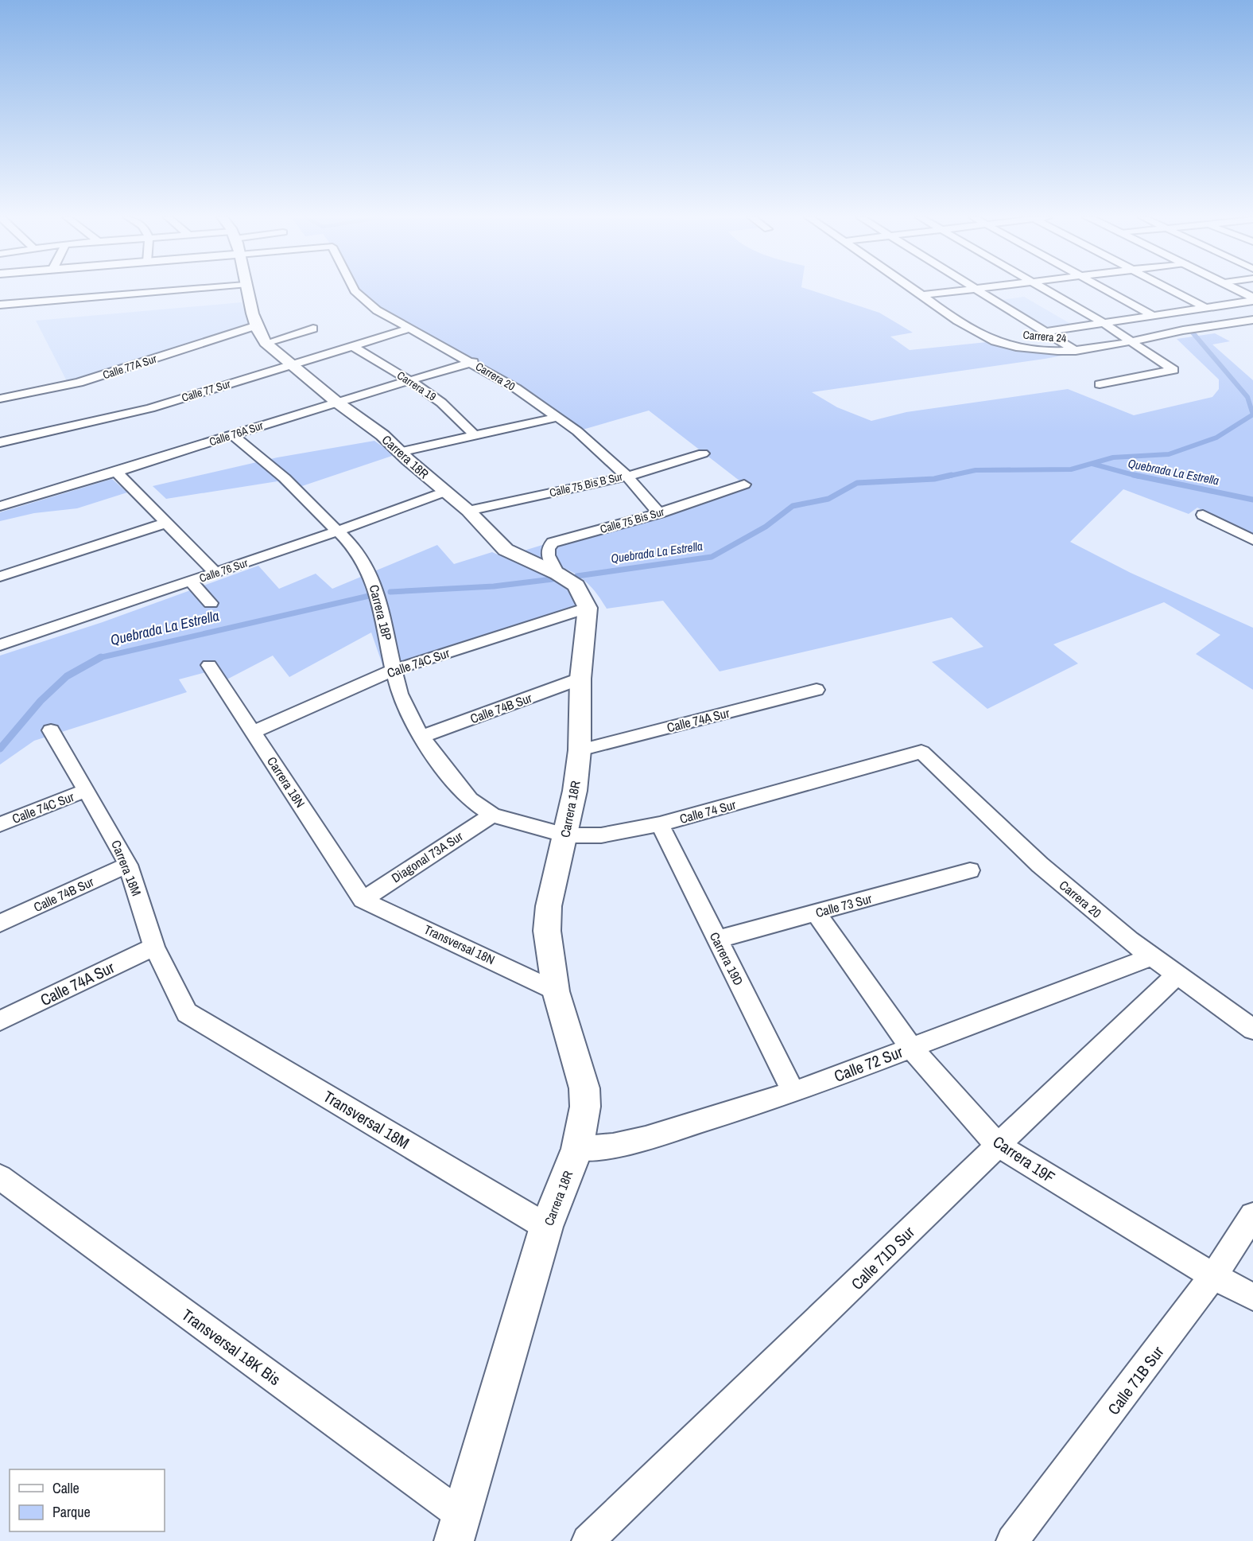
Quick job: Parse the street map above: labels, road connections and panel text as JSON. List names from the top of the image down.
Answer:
{
  "streets": {
    "street": [
      "Carrera 24",
      "Calle 77A Sur",
      "Carrera 20",
      "Carrera 19",
      "Calle 77 Sur",
      "Calle 76A Sur",
      "Carrera 18R",
      "Calle 75 Bis B Sur",
      "Calle 75 Bis Sur",
      "Calle 76 Sur",
      "Carrera 18P",
      "Calle 74C Sur",
      "Calle 74B Sur",
      "Calle 74A Sur",
      "Carrera 18N",
      "Calle 74 Sur",
      "Diagonal 73A Sur",
      "Carrera 18M",
      "Calle 73 Sur",
      "Transversal 18N",
      "Carrera 19D",
      "Calle 72 Sur",
      "Transversal 18M",
      "Carrera 19F",
      "Calle 71D Sur",
      "Transversal 18K Bis",
      "Calle 71B Sur"
    ]
  },
  "crossings": [
    ["Calle 77A Sur", "Carrera 18R"],
    ["Carrera 20", "Calle 77 Sur"],
    ["Carrera 20", "Calle 76A Sur"],
    ["Carrera 20", "Calle 75 Bis B Sur"],
    ["Carrera 20", "Calle 75 Bis Sur"],
    ["Carrera 20", "Calle 74 Sur"],
    ["Carrera 20", "Calle 72 Sur"],
    ["Carrera 20", "Calle 71D Sur"],
    ["Carrera 19", "Calle 77 Sur"],
    ["Carrera 19", "Calle 76A Sur"],
    ["Calle 77 Sur", "Carrera 18R"],
    ["Calle 76A Sur", "Carrera 18R"],
    ["Calle 76A Sur", "Carrera 18P"],
    ["Carrera 18R", "Calle 75 Bis B Sur"],
    ["Carrera 18R", "Calle 75 Bis Sur"],
    ["Carrera 18R", "Calle 76 Sur"],
    ["Carrera 18R", "Calle 74C Sur"],
    ["Carrera 18R", "Calle 74B Sur"],
    ["Carrera 18R", "Calle 74A Sur"],
    ["Carrera 18R", "Calle 74 Sur"],
    ["Carrera 18R", "Transversal 18N"],
    ["Carrera 18R", "Calle 72 Sur"],
    ["Carrera 18R", "Transversal 18M"],
    ["Carrera 18R", "Transversal 18K Bis"],
    ["Calle 76 Sur", "Carrera 18P"],
    ["Carrera 18P", "Calle 74C Sur"],
    ["Carrera 18P", "Calle 74B Sur"],
    ["Carrera 18P", "Calle 74 Sur"],
    ["Carrera 18P", "Diagonal 73A Sur"],
    ["Calle 74C Sur", "Carrera 18N"],
    ["Calle 74C Sur", "Carrera 18M"],
    ["Calle 74B Sur", "Carrera 18M"],
    ["Calle 74A Sur", "Carrera 18M"],
    ["Carrera 18N", "Diagonal 73A Sur"],
    ["Carrera 18N", "Transversal 18N"],
    ["Calle 74 Sur", "Diagonal 73A Sur"],
    ["Calle 74 Sur", "Carrera 19D"],
    ["Diagonal 73A Sur", "Transversal 18N"],
    ["Carrera 18M", "Transversal 18M"],
    ["Calle 73 Sur", "Carrera 19D"],
    ["Calle 73 Sur", "Carrera 19F"],
    ["Carrera 19D", "Calle 72 Sur"],
    ["Calle 72 Sur", "Carrera 19F"],
    ["Carrera 19F", "Calle 71D Sur"],
    ["Carrera 19F", "Calle 71B Sur"]
  ],
  "water": ["Quebrada La Estrella"],
  "legend": ["Calle", "Parque"]
}
